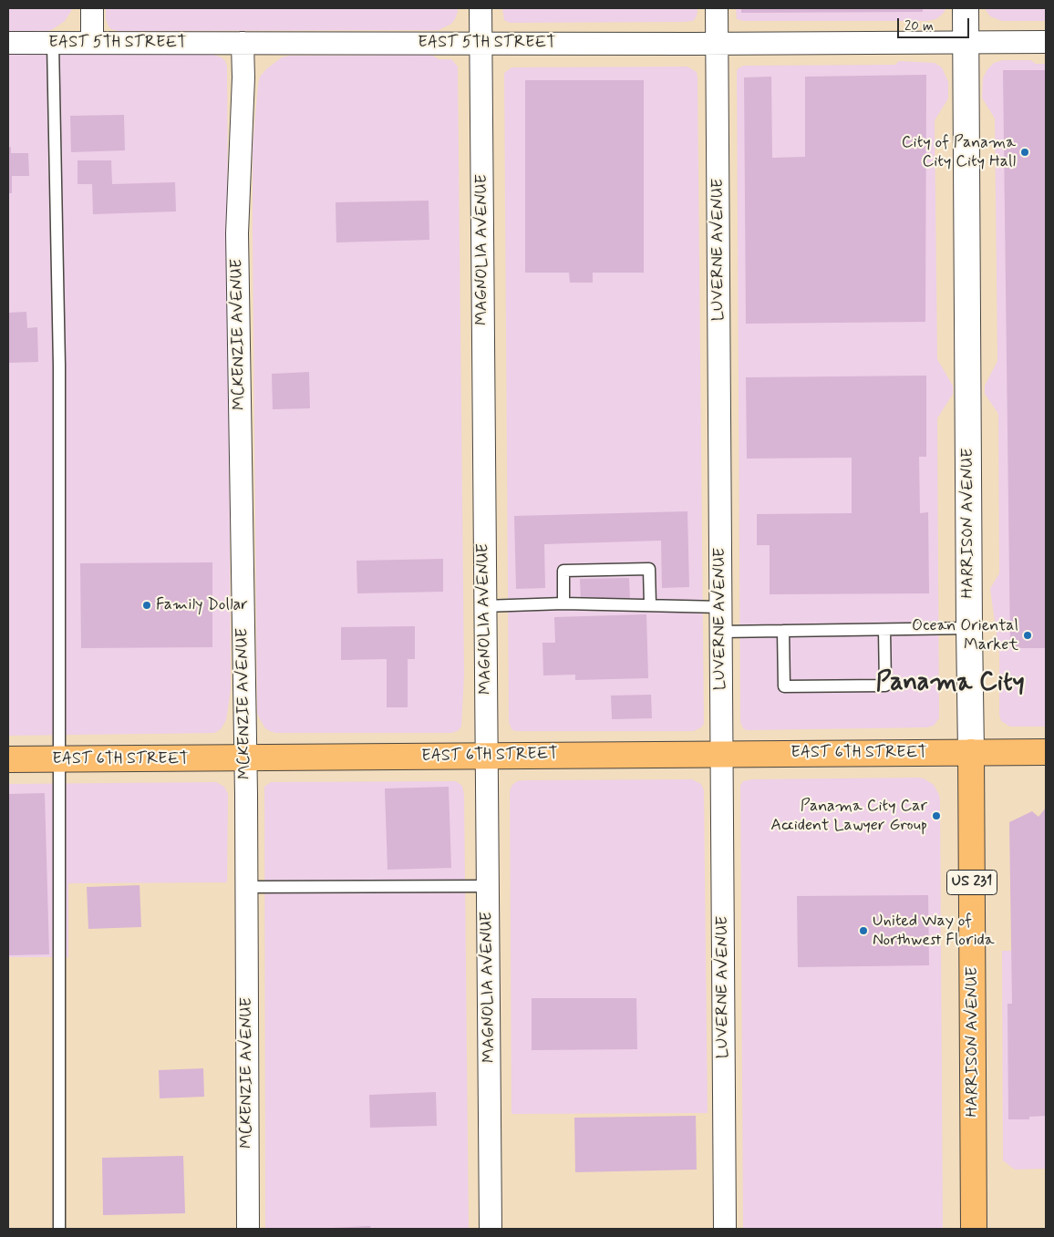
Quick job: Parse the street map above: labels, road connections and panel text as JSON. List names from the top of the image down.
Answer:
{
  "streets": {
    "main road": ["HARRISON AVENUE", "EAST 6TH STREET", "US 231"],
    "street": [
      "EAST 5TH STREET",
      "MAGNOLIA AVENUE",
      "LUVERNE AVENUE",
      "MCKENZIE AVENUE"
    ]
  },
  "crossings": [
    ["EAST 5TH STREET", "MAGNOLIA AVENUE"],
    ["EAST 5TH STREET", "LUVERNE AVENUE"],
    ["EAST 5TH STREET", "MCKENZIE AVENUE"],
    ["EAST 5TH STREET", "HARRISON AVENUE"],
    ["MAGNOLIA AVENUE", "EAST 6TH STREET"],
    ["LUVERNE AVENUE", "EAST 6TH STREET"],
    ["MCKENZIE AVENUE", "EAST 6TH STREET"],
    ["HARRISON AVENUE", "EAST 6TH STREET"]
  ],
  "districts": ["Panama City"],
  "places": [
    "City of Panama City City Hall",
    "Family Dollar",
    "Ocean Oriental Market",
    "Panama City Car Accident Lawyer Group",
    "United Way of Northwest Florida"
  ],
  "scale_bar": "20 m"
}
